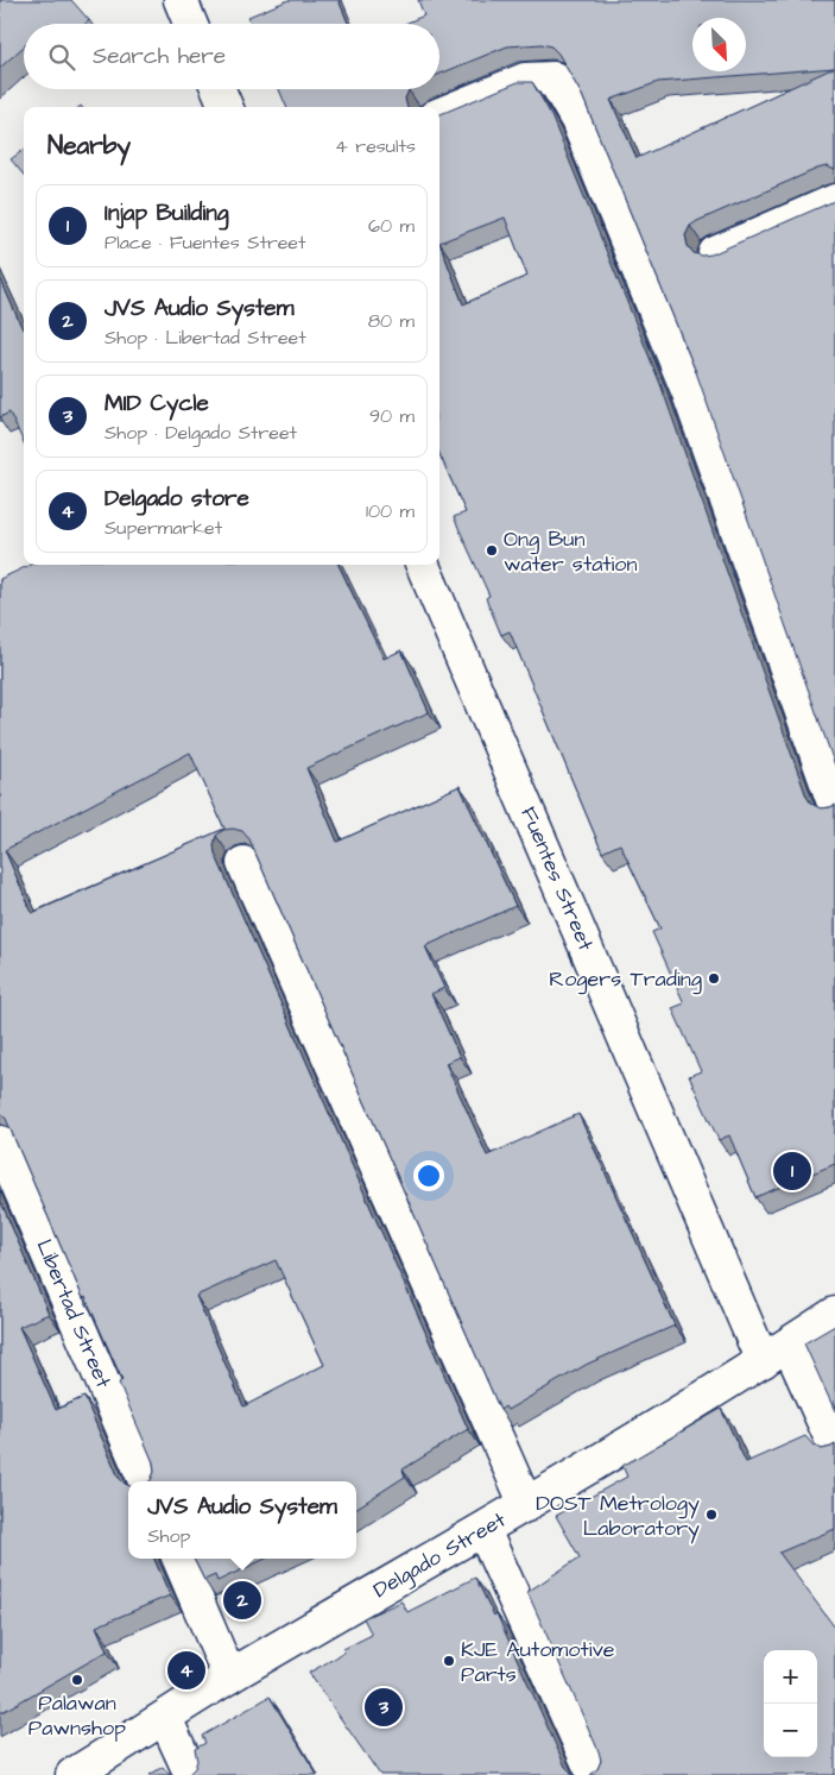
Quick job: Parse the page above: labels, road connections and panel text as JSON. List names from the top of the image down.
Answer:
{
  "streets": {
    "street": ["Fuentes Street", "Libertad Street", "Delgado Street"]
  },
  "crossings": [
    ["Fuentes Street", "Delgado Street"]
  ],
  "places": [
    "Ong Bun water station",
    "Rogers Trading",
    "DOST Metrology Laboratory",
    "KJE Automotive Parts",
    "Palawan Pawnshop"
  ],
  "north": "bottom right",
  "page": {
    "search": "Search here",
    "heading": ["Nearby", "4 results"],
    "list": [
      {
        "mark": "1",
        "name": "Injap Building",
        "note": "Place · Fuentes Street",
        "value": "60 m"
      },
      {
        "mark": "2",
        "name": "JVS Audio System",
        "note": "Shop · Libertad Street",
        "value": "80 m"
      },
      {
        "mark": "3",
        "name": "MID Cycle",
        "note": "Shop · Delgado Street",
        "value": "90 m"
      },
      {
        "mark": "4",
        "name": "Delgado store",
        "note": "Supermarket",
        "value": "100 m"
      }
    ],
    "pins": [
      "1",
      "2",
      "4",
      "3"
    ],
    "popup": ["JVS Audio System", "Shop"],
    "map_buttons": ["+", "−"]
  }
}
